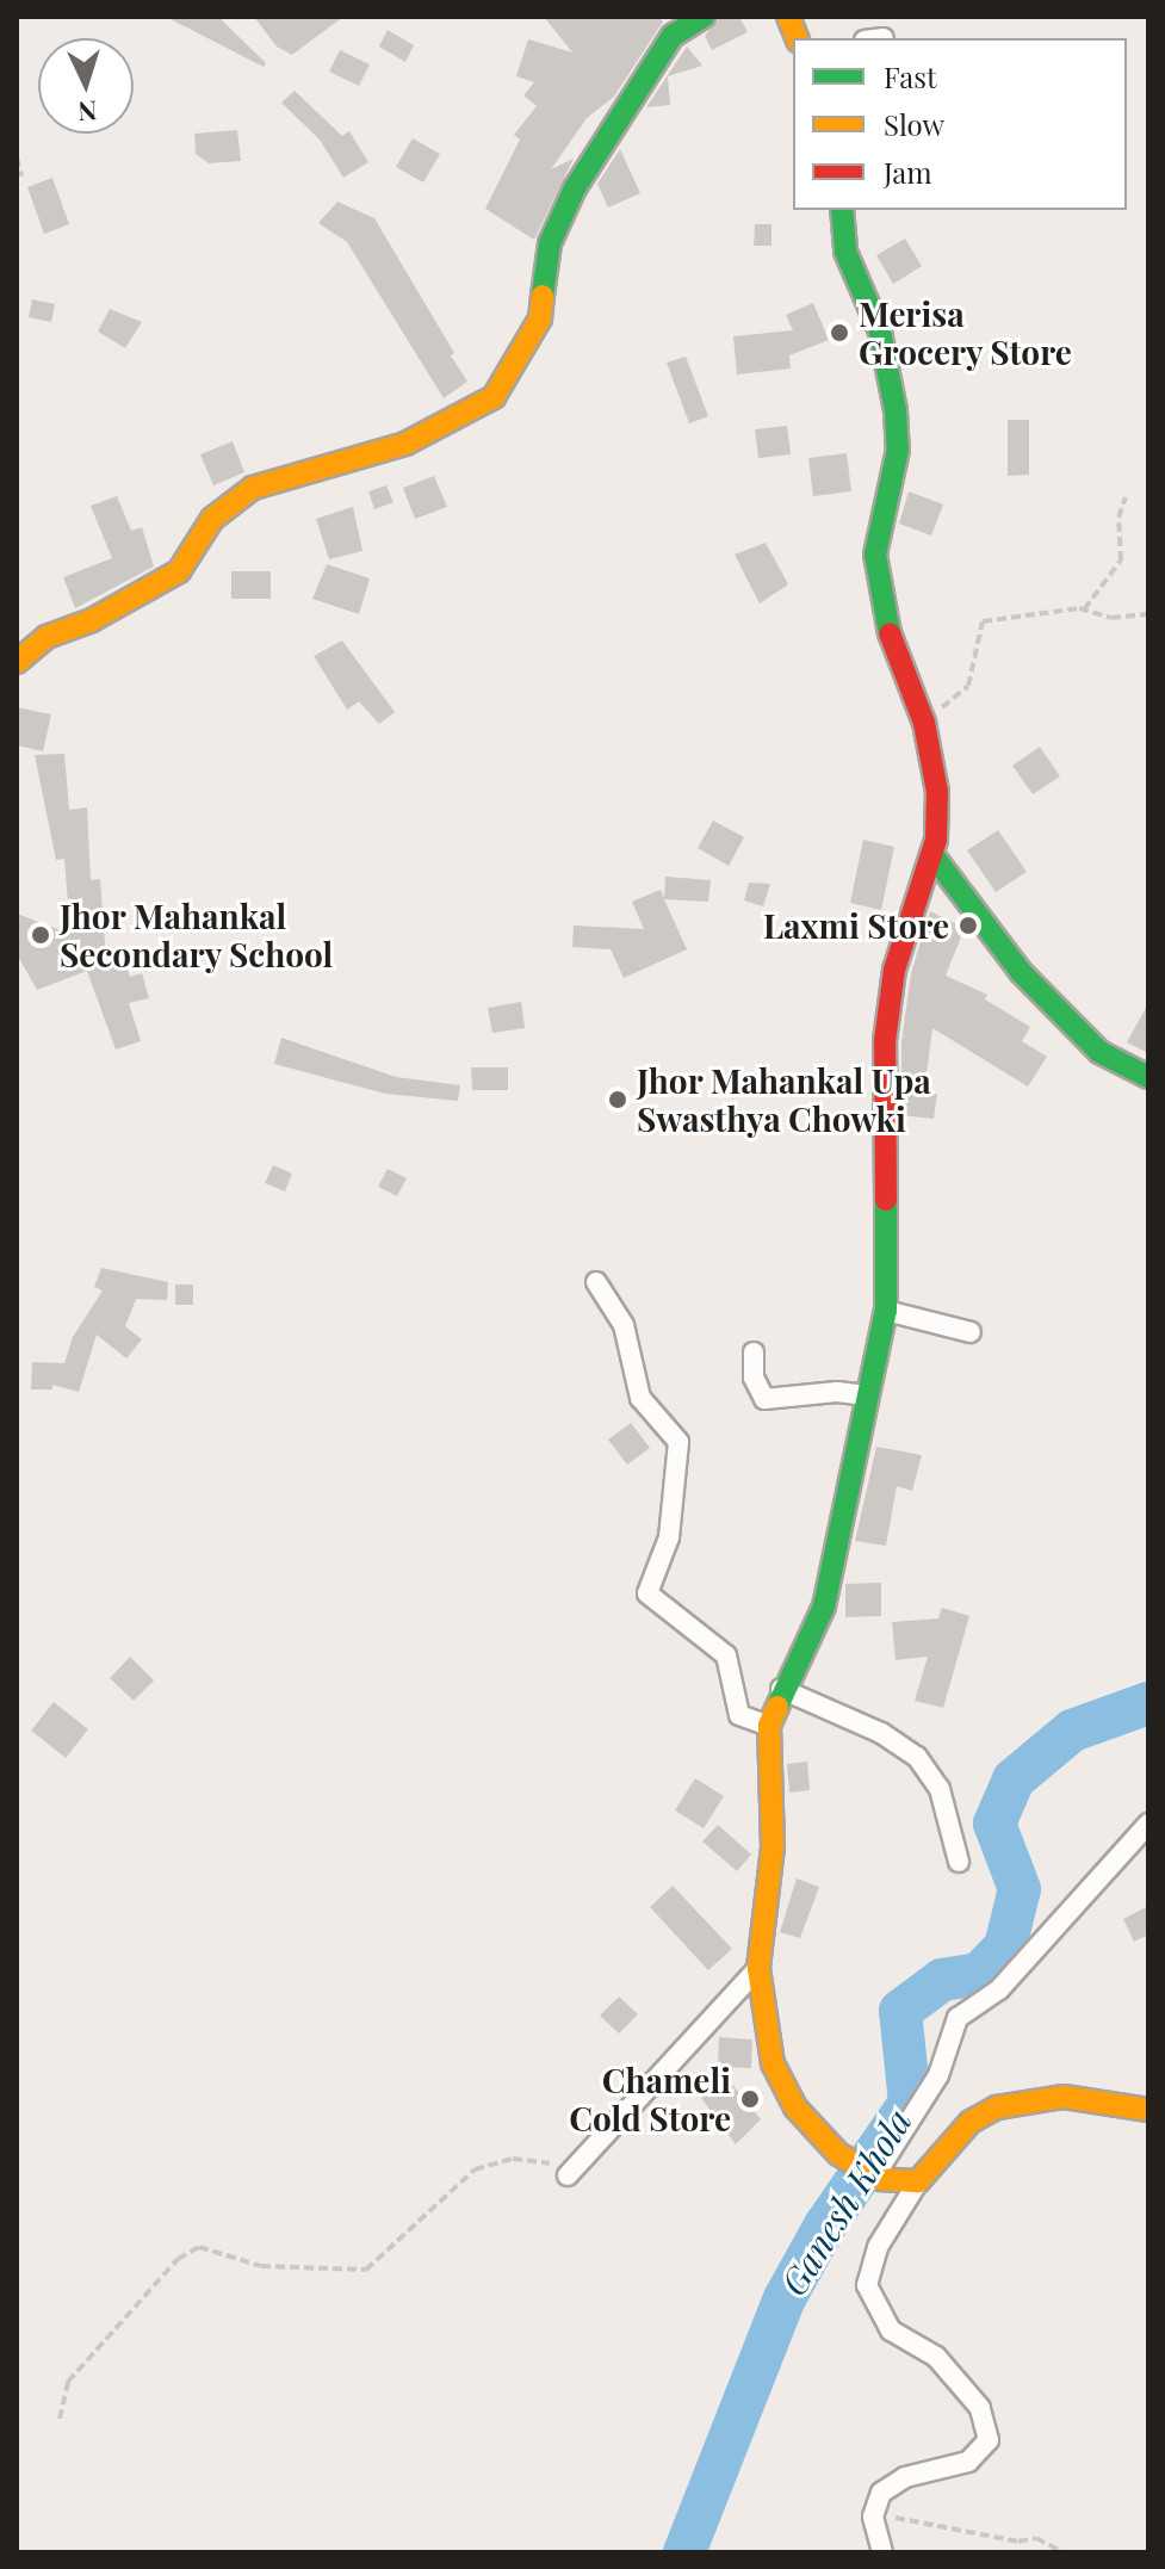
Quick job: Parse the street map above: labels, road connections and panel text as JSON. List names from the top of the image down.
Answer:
{
  "water": ["Ganesh Khola"],
  "places": [
    "Merisa Grocery Store",
    "Laxmi Store",
    "Jhor Mahankal Secondary School",
    "Jhor Mahankal Upa Swasthya Chowki",
    "Chameli Cold Store"
  ],
  "legend": ["Fast", "Slow", "Jam"],
  "north": "bottom"
}
